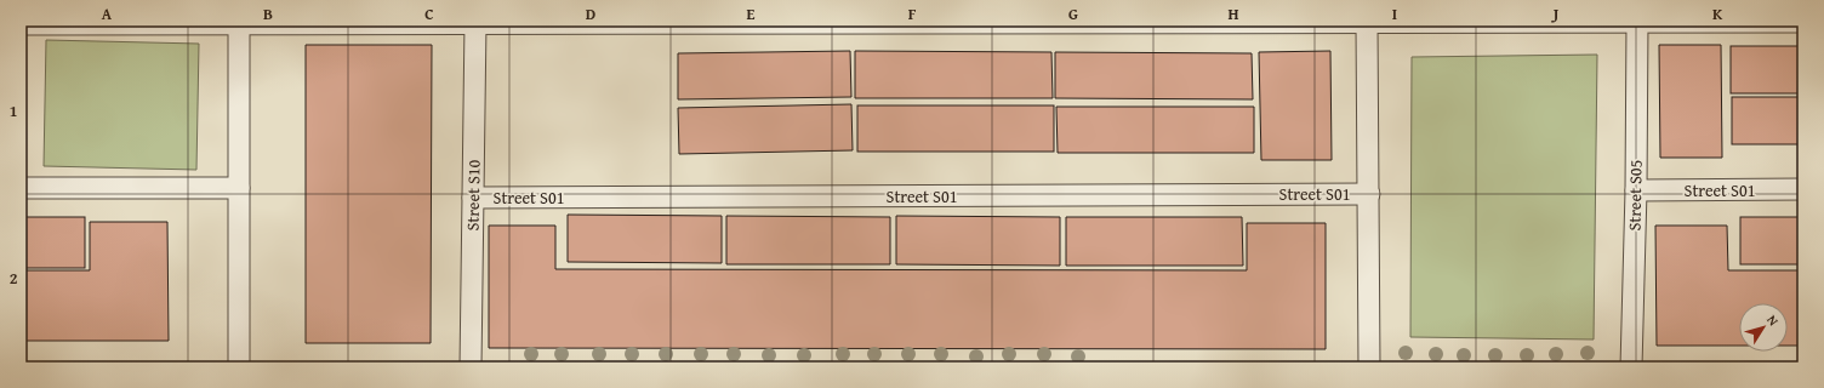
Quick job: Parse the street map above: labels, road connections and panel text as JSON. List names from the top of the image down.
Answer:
{
  "streets": {
    "street": ["Street S01", "Street S10", "Street S05"]
  },
  "crossings": [
    ["Street S01", "Street S10"],
    ["Street S01", "Street S05"]
  ],
  "north": "top right",
  "grid": {
    "columns": [
      "A",
      "B",
      "C",
      "D",
      "E",
      "F",
      "G",
      "H",
      "I",
      "J",
      "K"
    ],
    "rows": ["1", "2"]
  }
}
